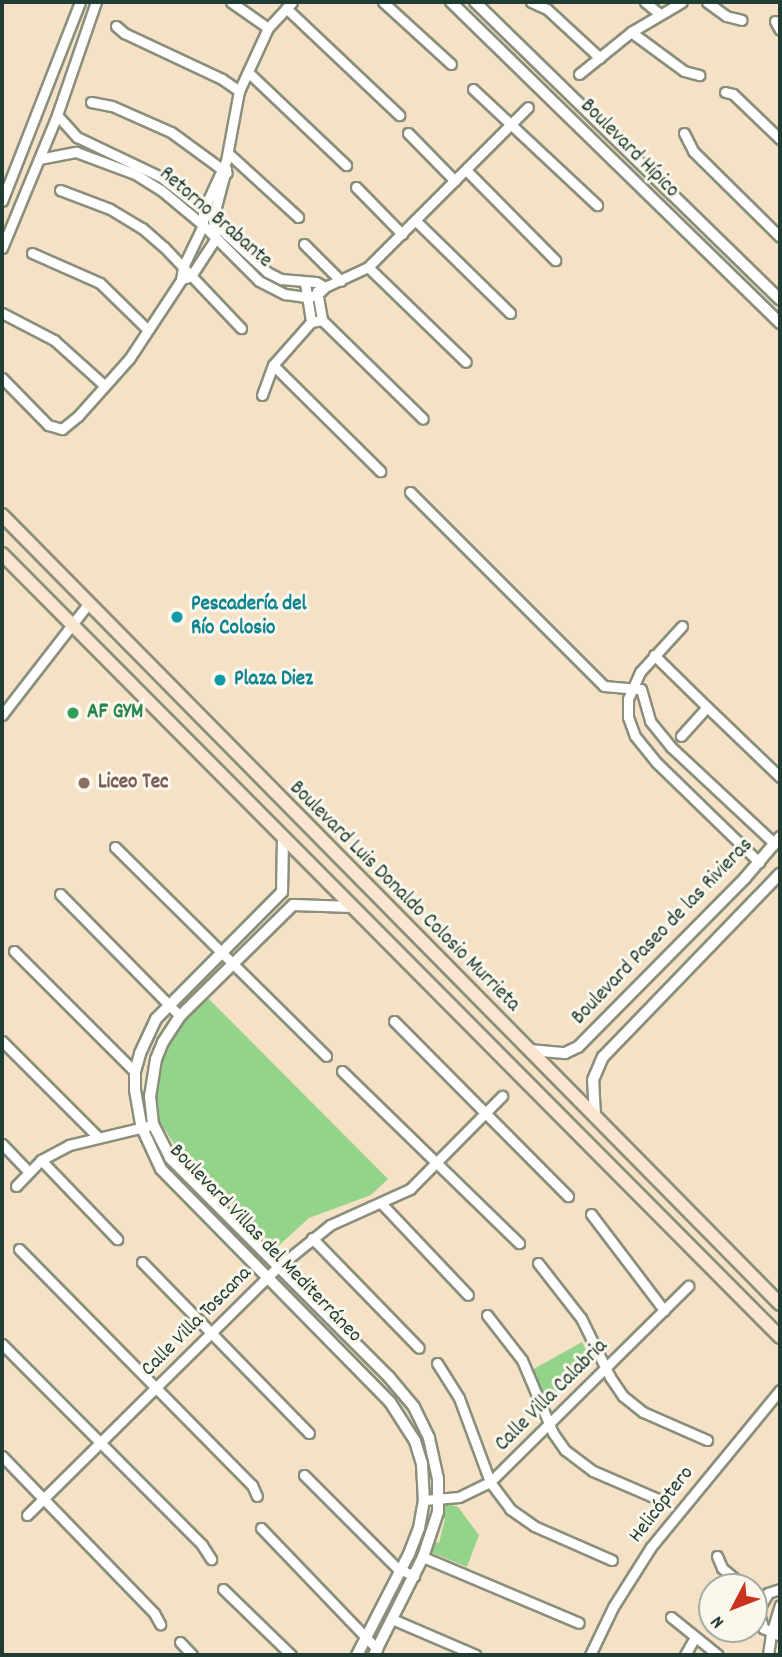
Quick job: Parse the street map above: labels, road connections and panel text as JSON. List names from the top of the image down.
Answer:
{
  "streets": {
    "main road": ["Boulevard Luis Donaldo Colosio Murrieta"],
    "street": [
      "Boulevard Hípico",
      "Retorno Brabante",
      "Boulevard Paseo de las Rivieras",
      "Boulevard Villas del Mediterráneo",
      "Calle Villa Toscana",
      "Calle Villa Calabria",
      "Helicóptero"
    ]
  },
  "crossings": [
    ["Boulevard Luis Donaldo Colosio Murrieta", "Boulevard Paseo de las Rivieras"],
    ["Boulevard Villas del Mediterráneo", "Calle Villa Toscana"],
    ["Boulevard Villas del Mediterráneo", "Calle Villa Calabria"]
  ],
  "places": [
    "Pescadería del Río Colosio",
    "Plaza Diez",
    "AF GYM",
    "Liceo Tec"
  ],
  "north": "bottom left"
}
